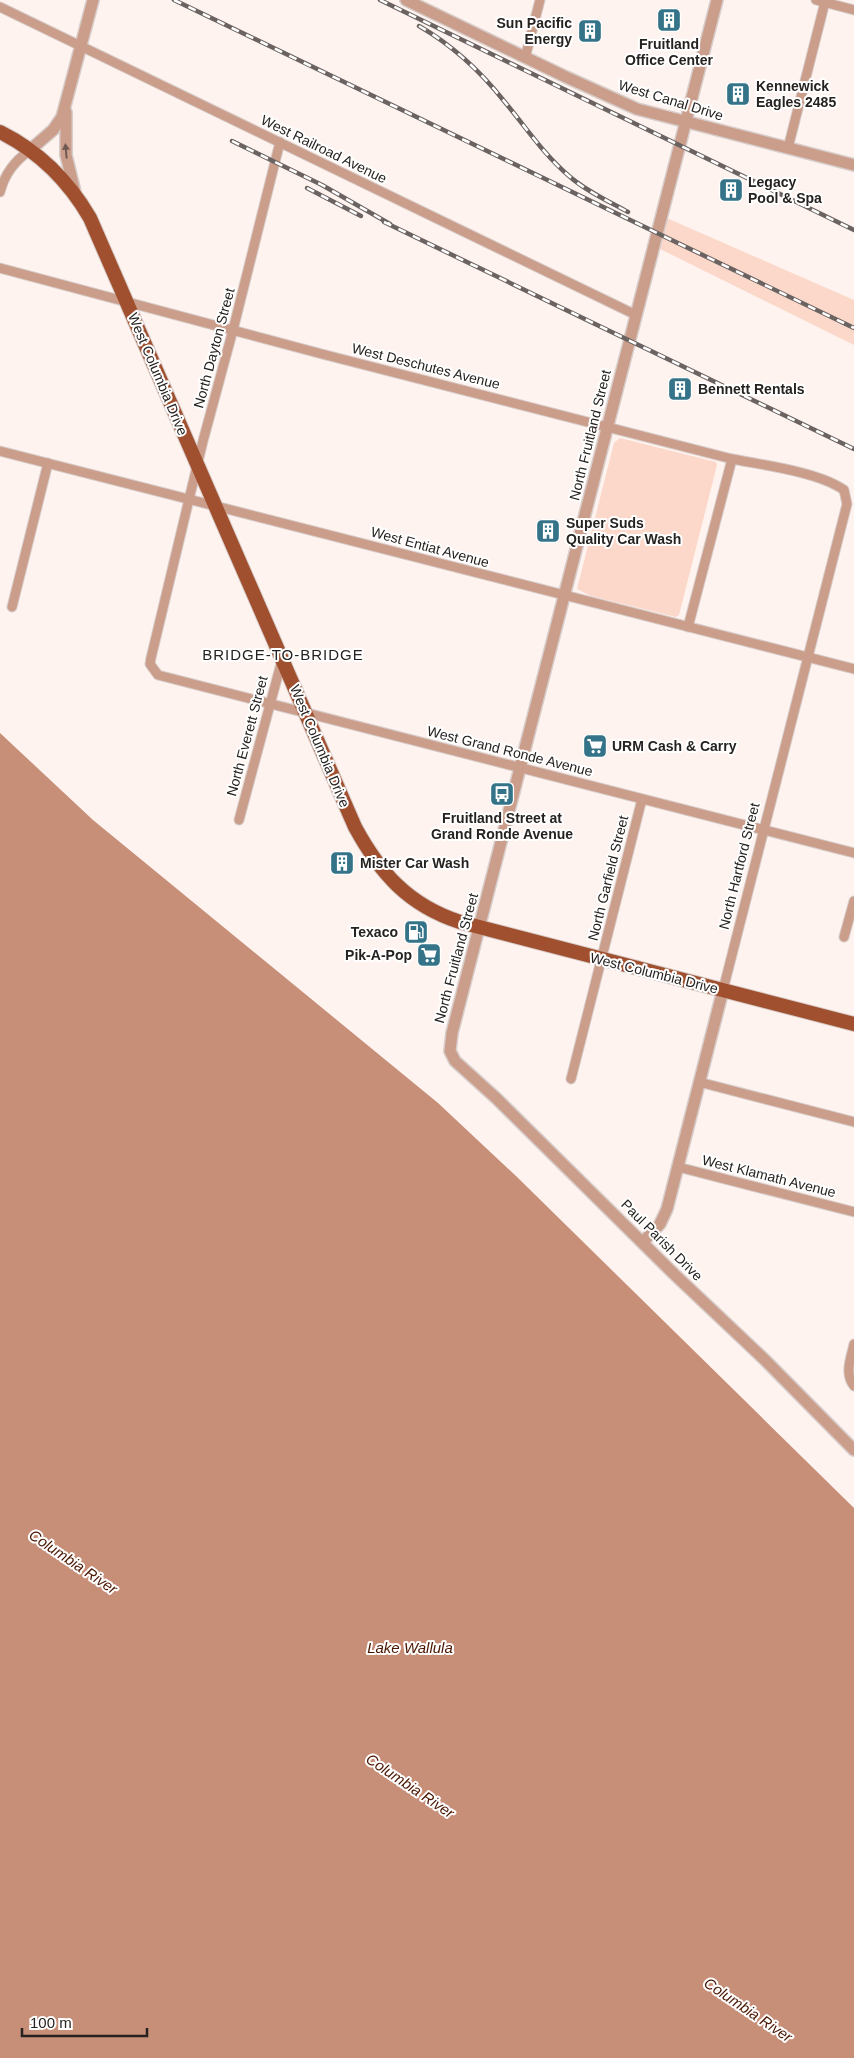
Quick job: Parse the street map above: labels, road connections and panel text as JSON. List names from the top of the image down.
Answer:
{
  "streets": {
    "main road": ["West Columbia Drive"],
    "street": [
      "West Canal Drive",
      "West Railroad Avenue",
      "North Dayton Street",
      "West Deschutes Avenue",
      "North Fruitland Street",
      "West Entiat Avenue",
      "North Everett Street",
      "West Grand Ronde Avenue",
      "North Hartford Street",
      "North Garfield Street",
      "West Klamath Avenue",
      "Paul Parish Drive"
    ]
  },
  "crossings": [
    ["West Canal Drive", "North Fruitland Street"],
    ["West Railroad Avenue", "North Dayton Street"],
    ["West Railroad Avenue", "North Fruitland Street"],
    ["North Dayton Street", "West Deschutes Avenue"],
    ["North Dayton Street", "West Columbia Drive"],
    ["North Dayton Street", "West Entiat Avenue"],
    ["North Dayton Street", "West Grand Ronde Avenue"],
    ["West Deschutes Avenue", "West Columbia Drive"],
    ["West Deschutes Avenue", "North Fruitland Street"],
    ["West Deschutes Avenue", "North Hartford Street"],
    ["West Columbia Drive", "North Fruitland Street"],
    ["West Columbia Drive", "West Entiat Avenue"],
    ["West Columbia Drive", "North Everett Street"],
    ["West Columbia Drive", "West Grand Ronde Avenue"],
    ["West Columbia Drive", "North Hartford Street"],
    ["West Columbia Drive", "North Garfield Street"],
    ["North Fruitland Street", "West Entiat Avenue"],
    ["North Fruitland Street", "West Grand Ronde Avenue"],
    ["North Fruitland Street", "Paul Parish Drive"],
    ["West Entiat Avenue", "North Hartford Street"],
    ["North Everett Street", "West Grand Ronde Avenue"],
    ["West Grand Ronde Avenue", "North Hartford Street"],
    ["West Grand Ronde Avenue", "North Garfield Street"],
    ["North Hartford Street", "West Klamath Avenue"],
    ["North Hartford Street", "Paul Parish Drive"]
  ],
  "districts": ["BRIDGE-TO-BRIDGE"],
  "water": ["Columbia River", "Lake Wallula"],
  "places": {
    "building": [
      "Fruitland Office Center",
      "Sun Pacific Energy",
      "Kennewick Eagles 2485",
      "Legacy Pool & Spa",
      "Bennett Rentals",
      "Super Suds Quality Car Wash",
      "Mister Car Wash"
    ],
    "supermarket": ["URM Cash & Carry", "Pik-A-Pop"],
    "bus stop": ["Fruitland Street at Grand Ronde Avenue"],
    "fuel station": ["Texaco"]
  },
  "scale_bar": "100 m"
}
